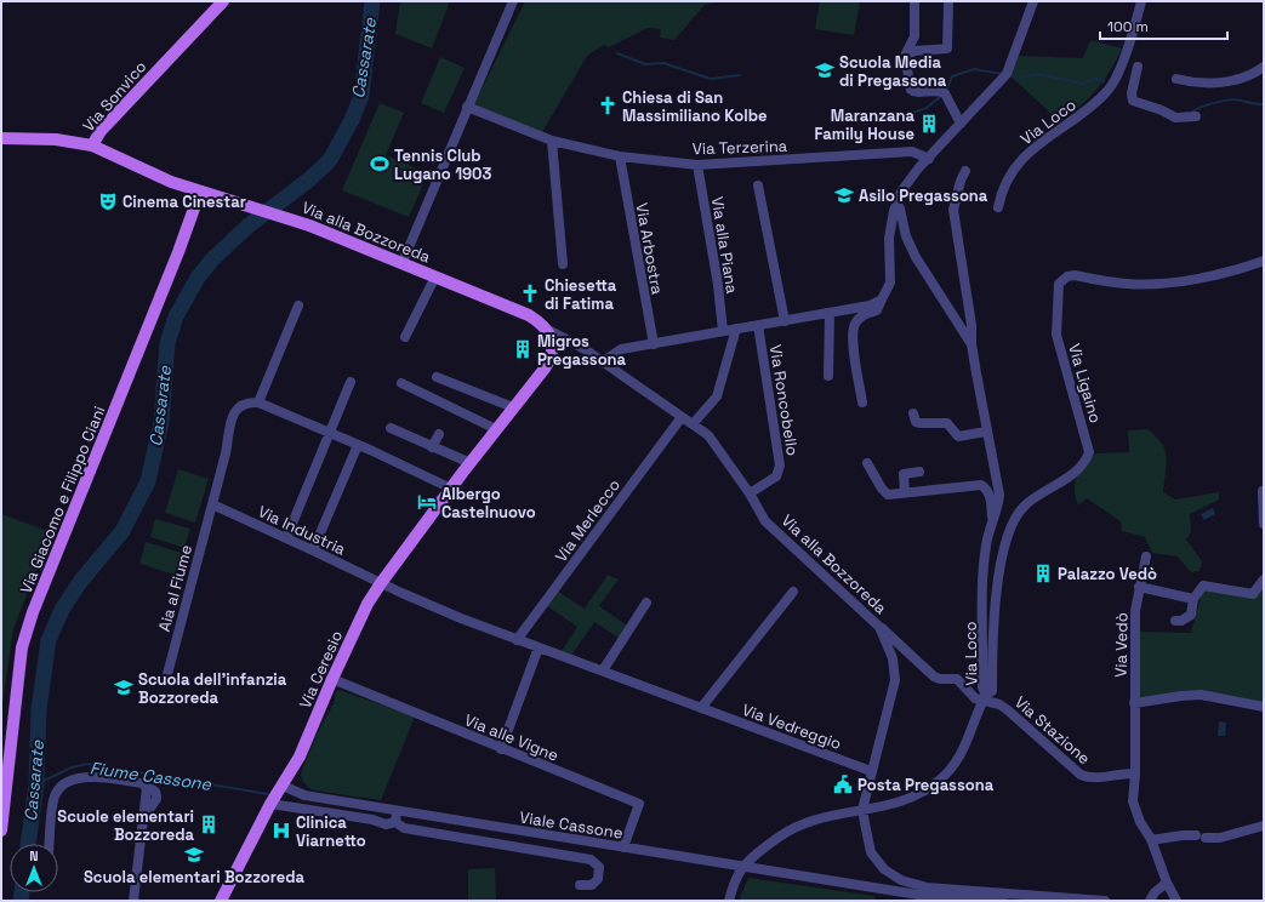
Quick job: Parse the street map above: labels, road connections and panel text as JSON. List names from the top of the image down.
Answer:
{
  "streets": {
    "main road": [
      "Via Sonvico",
      "Via alla Bozzoreda",
      "Via Giacomo e Filippo Ciani",
      "Via Ceresio"
    ],
    "street": [
      "Via Loco",
      "Via Terzerina",
      "Via alla Piana",
      "Via Arbostra",
      "Via Ligaino",
      "Via Roncobello",
      "Via Merlecco",
      "Via Industria",
      "Aia al Fiume",
      "Via Vedò",
      "Via Vedreggio",
      "Via Stazione",
      "Via alle Vigne",
      "Viale Cassone"
    ]
  },
  "crossings": [
    ["Via Loco", "Via alla Bozzoreda"],
    ["Via Loco", "Via Ligaino"],
    ["Via Loco", "Via Stazione"],
    ["Via Loco", "Viale Cassone"],
    ["Via Terzerina", "Via alla Piana"],
    ["Via Terzerina", "Via Arbostra"],
    ["Via alla Bozzoreda", "Via Roncobello"],
    ["Via alla Bozzoreda", "Via Giacomo e Filippo Ciani"],
    ["Via alla Bozzoreda", "Via Merlecco"],
    ["Via alla Bozzoreda", "Via Vedreggio"],
    ["Via alla Bozzoreda", "Via Stazione"],
    ["Via Ligaino", "Via Stazione"],
    ["Via Merlecco", "Via Vedreggio"],
    ["Via Industria", "Aia al Fiume"],
    ["Via Industria", "Via Ceresio"],
    ["Via Industria", "Via Vedreggio"],
    ["Via Vedò", "Via Stazione"],
    ["Via Ceresio", "Via Vedreggio"],
    ["Via Ceresio", "Via alle Vigne"],
    ["Via Ceresio", "Viale Cassone"],
    ["Via alle Vigne", "Viale Cassone"]
  ],
  "water": ["Cassarate", "Fiume Cassone"],
  "places": {
    "school or university": [
      "Scuola Media di Pregassona",
      "Asilo Pregassona",
      "Scuola dell'infanzia Bozzoreda",
      "Scuola elementari Bozzoreda"
    ],
    "church": ["Chiesa di San Massimiliano Kolbe", "Chiesetta di Fatima"],
    "building": [
      "Maranzana Family House",
      "Migros Pregassona",
      "Palazzo Vedò",
      "Scuole elementari Bozzoreda"
    ],
    "sports": ["Tennis Club Lugano 1903"],
    "theatre": ["Cinema Cinestar"],
    "hotel": ["Albergo Castelnuovo"],
    "public building": ["Posta Pregassona"],
    "hospital": ["Clinica Viarnetto"]
  },
  "scale_bar": "100 m",
  "north": "top"
}
